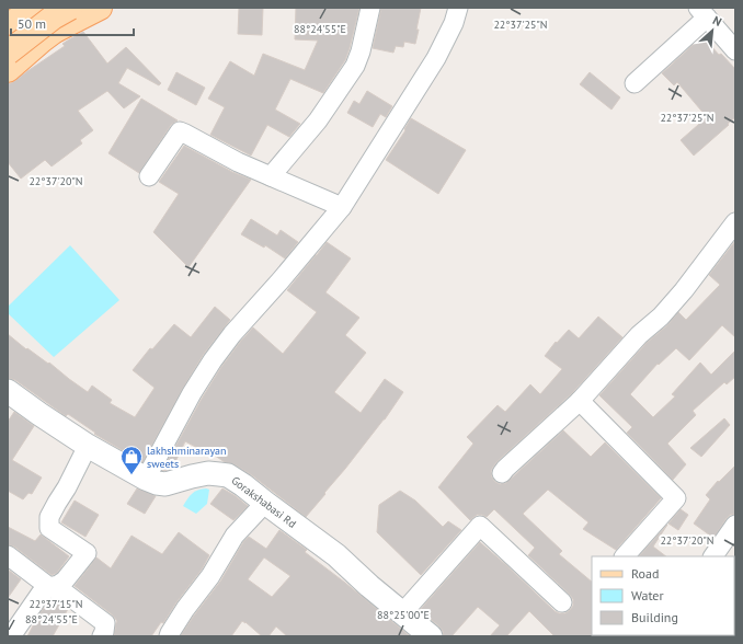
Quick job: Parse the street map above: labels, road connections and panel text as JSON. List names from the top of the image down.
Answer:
{
  "streets": {
    "street": ["Gorakshabasi Rd"]
  },
  "places": {
    "shop": ["lakhshminarayan sweets"]
  },
  "legend": ["Road", "Water", "Building"],
  "scale_bar": "50 m",
  "north": "top right",
  "coordinates": [
    "22°37'25\"N",
    "88°24'55\"E",
    "22°37'20\"N",
    "22°37'15\"N",
    "88°25'00\"E"
  ]
}
